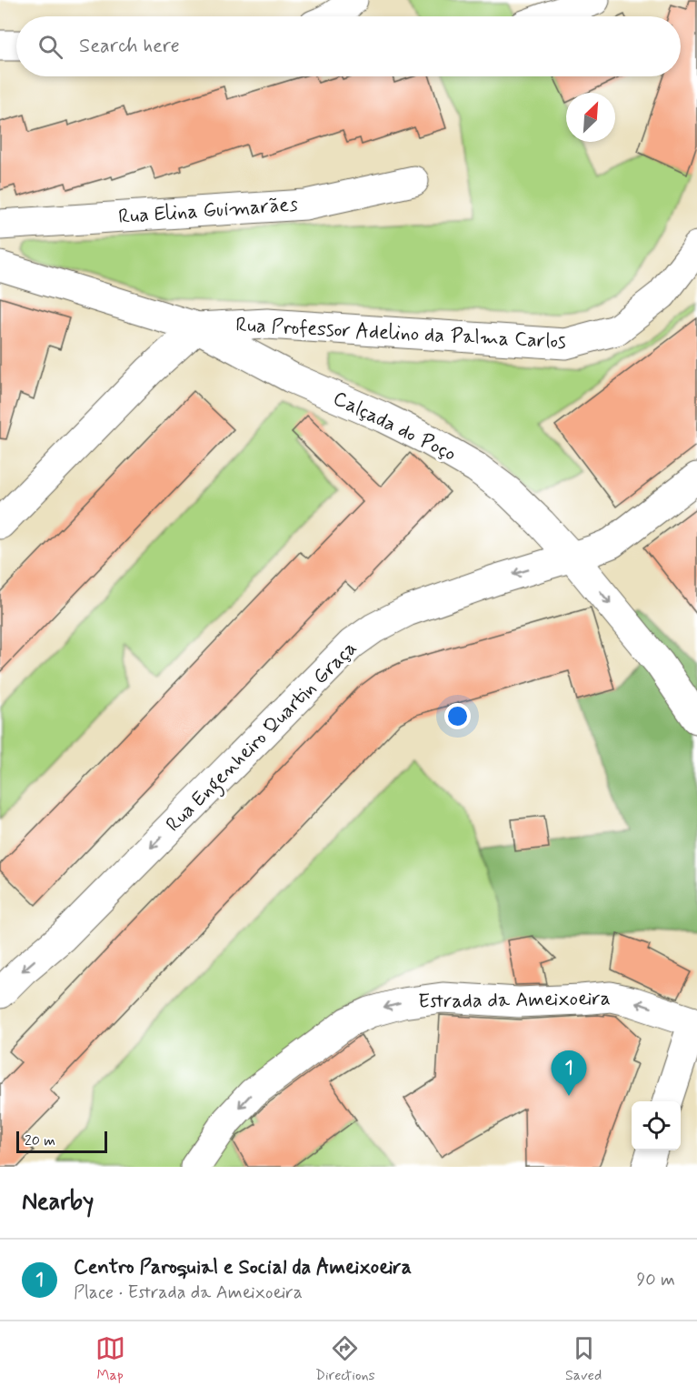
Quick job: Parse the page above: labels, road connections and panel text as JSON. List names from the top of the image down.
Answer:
{
  "streets": {
    "street": [
      "Rua Elina Guimarães",
      "Rua Professor Adelino da Palma Carlos",
      "Calçada do Poço",
      "Rua Engenheiro Quartin Graça",
      "Estrada da Ameixoeira"
    ]
  },
  "crossings": [
    ["Rua Professor Adelino da Palma Carlos", "Calçada do Poço"],
    ["Calçada do Poço", "Rua Engenheiro Quartin Graça"]
  ],
  "one_way": ["Rua Engenheiro Quartin Graça", "Estrada da Ameixoeira"],
  "scale_bar": "20 m",
  "north": "top right",
  "page": {
    "search": "Search here",
    "pins": "1",
    "scale": "20 m",
    "heading": "Nearby",
    "list": [
      {
        "mark": "1",
        "name": "Centro Paroquial e Social da Ameixoeira",
        "note": "Place · Estrada da Ameixoeira",
        "value": "90 m"
      }
    ],
    "nav": ["Map", "Directions", "Saved"]
  }
}
